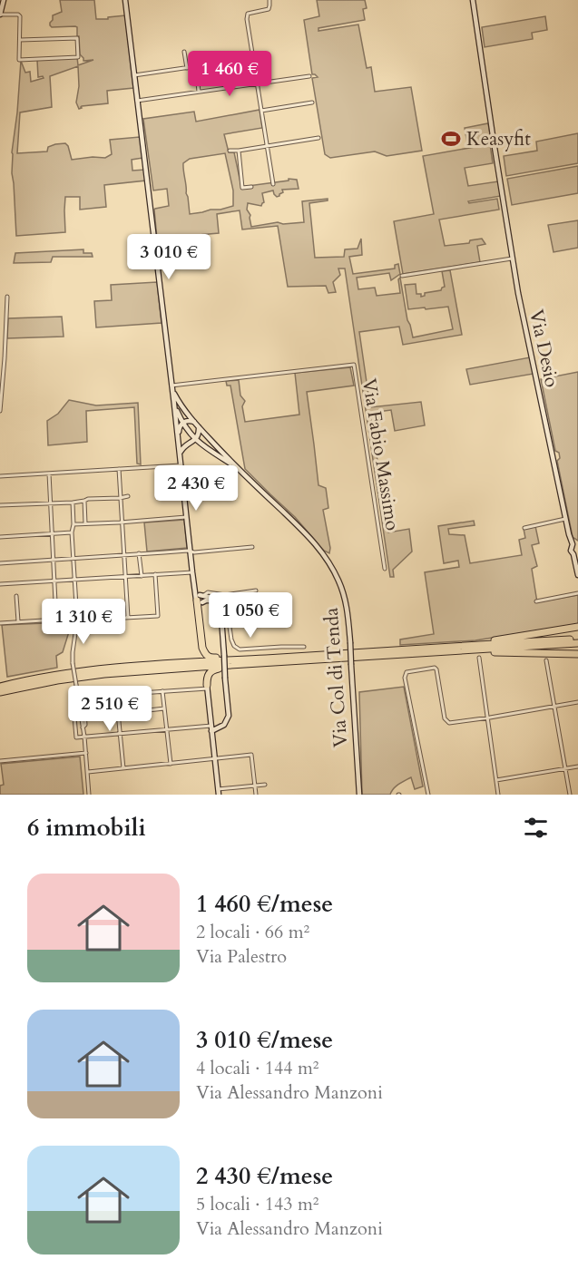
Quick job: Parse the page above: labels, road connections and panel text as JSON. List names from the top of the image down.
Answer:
{
  "streets": {
    "main road": ["Via Desio", "Via Col di Tenda"],
    "street": ["Via Fabio Massimo"]
  },
  "crossings": [
    ["Via Fabio Massimo", "Via Col di Tenda"]
  ],
  "places": {
    "sports": ["Keasyfit"]
  },
  "page": {
    "price": [
      "1 460 €",
      "3 010 €",
      "2 430 €",
      "1 050 €",
      "1 310 €",
      "2 510 €"
    ],
    "heading": "6 immobili",
    "list": [
      {
        "name": "1 460 €/mese",
        "note": "2 locali · 66 m² · Via Palestro"
      },
      {
        "name": "3 010 €/mese",
        "note": "4 locali · 144 m² · Via Alessandro Manzoni"
      },
      {
        "name": "2 430 €/mese",
        "note": "5 locali · 143 m² · Via Alessandro Manzoni"
      }
    ]
  }
}
